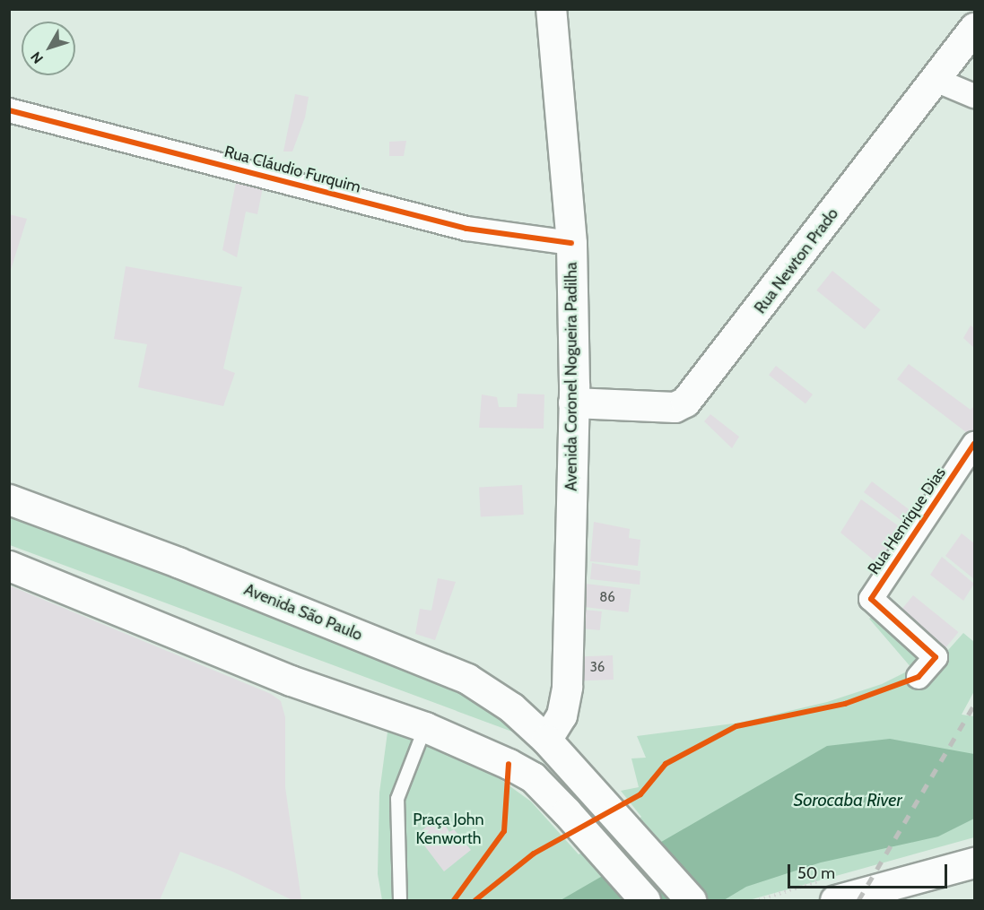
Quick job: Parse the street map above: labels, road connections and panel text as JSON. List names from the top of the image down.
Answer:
{
  "streets": {
    "main road": ["Rua Newton Prado", "Avenida Coronel Nogueira Padilha", "Avenida São Paulo"],
    "street": ["Rua Cláudio Furquim", "Rua Henrique Dias"]
  },
  "crossings": [
    ["Rua Cláudio Furquim", "Avenida Coronel Nogueira Padilha"],
    ["Rua Newton Prado", "Avenida Coronel Nogueira Padilha"],
    ["Avenida Coronel Nogueira Padilha", "Avenida São Paulo"]
  ],
  "water": ["Sorocaba River"],
  "parks": ["Praça John Kenworth"],
  "house_numbers": ["86", "36"],
  "scale_bar": "50 m",
  "north": "bottom left"
}
